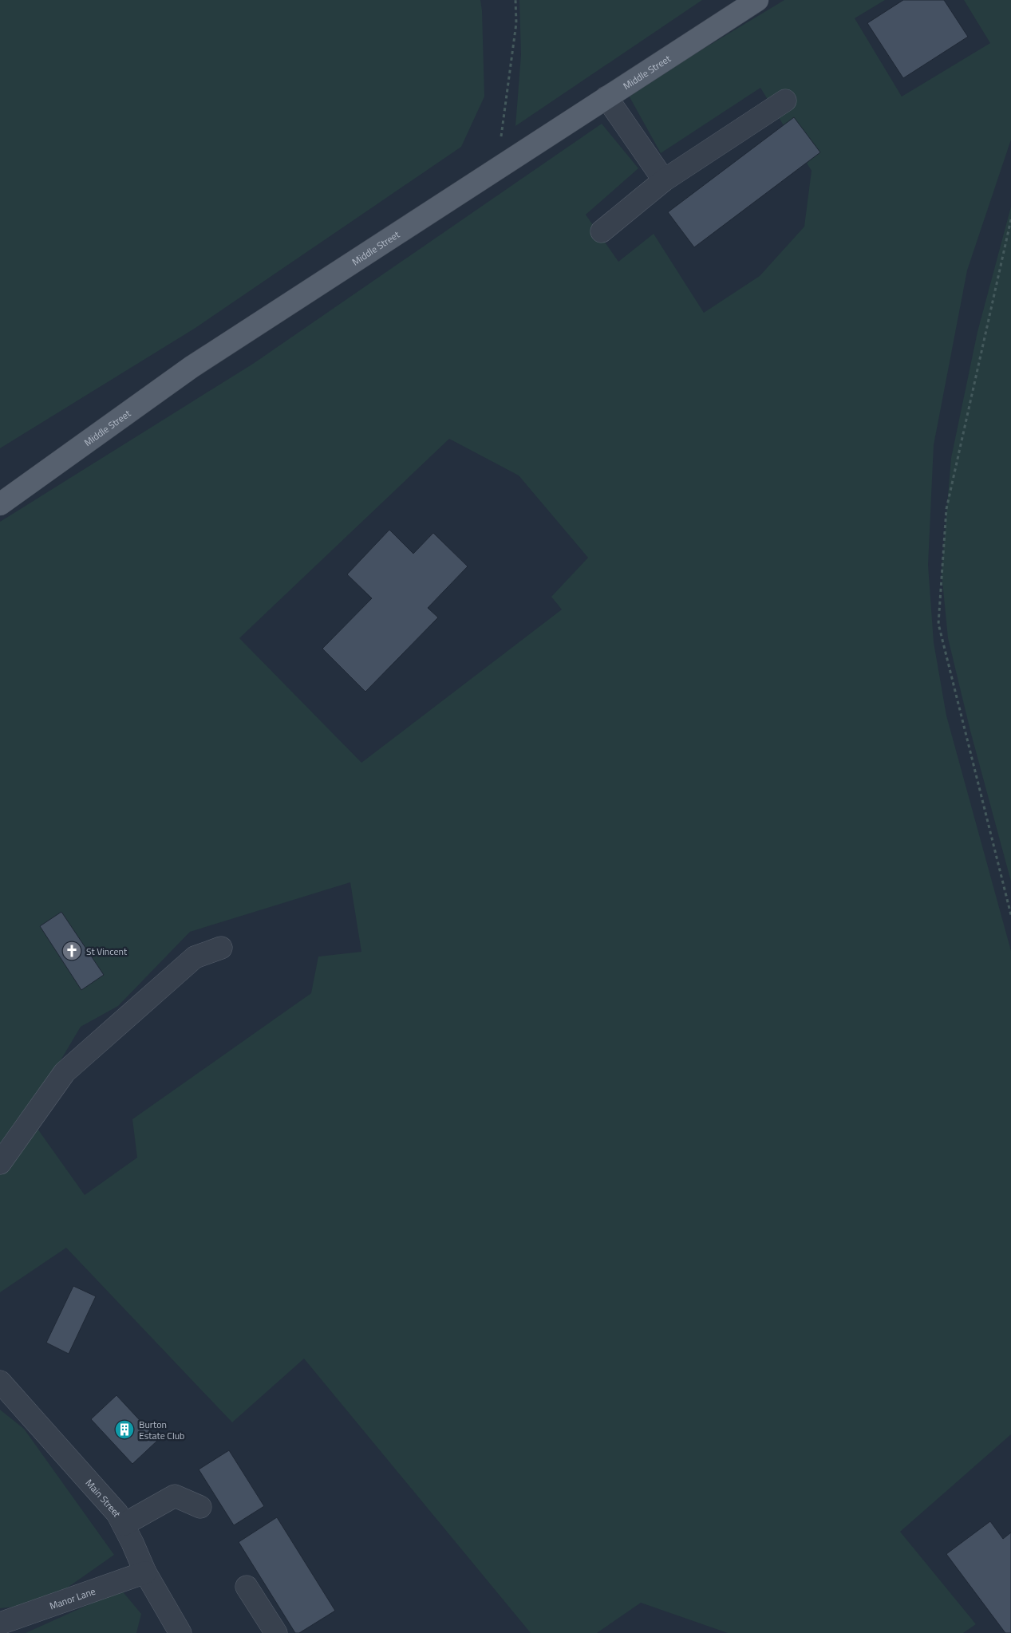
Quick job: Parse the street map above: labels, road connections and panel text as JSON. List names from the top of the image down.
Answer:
{
  "streets": {
    "main road": ["Middle Street"],
    "street": ["Main Street", "Manor Lane"]
  },
  "crossings": [
    ["Main Street", "Manor Lane"]
  ],
  "places": {
    "church": ["St Vincent"],
    "building": ["Burton Estate Club"]
  }
}
